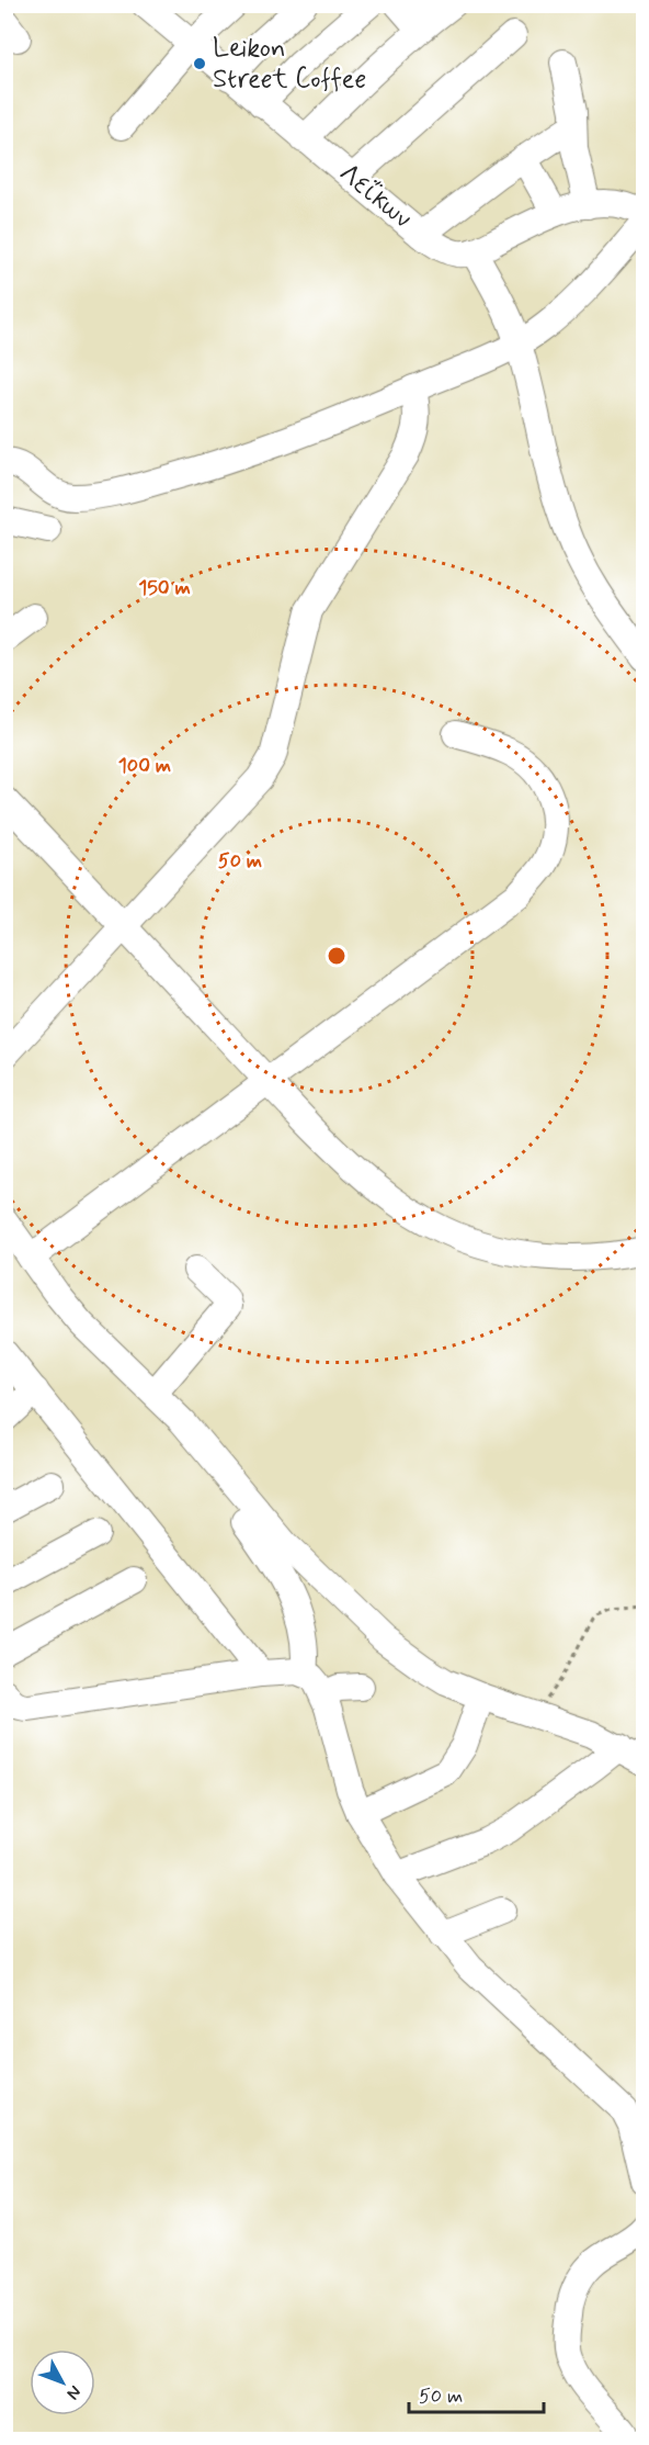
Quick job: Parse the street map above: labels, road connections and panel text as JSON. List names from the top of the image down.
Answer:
{
  "streets": {
    "street": ["Λεΐκων"]
  },
  "places": ["Leikon Street Coffee"],
  "scale_bar": "50 m",
  "north": "bottom right",
  "rings": ["150 m", "100 m", "50 m"]
}
